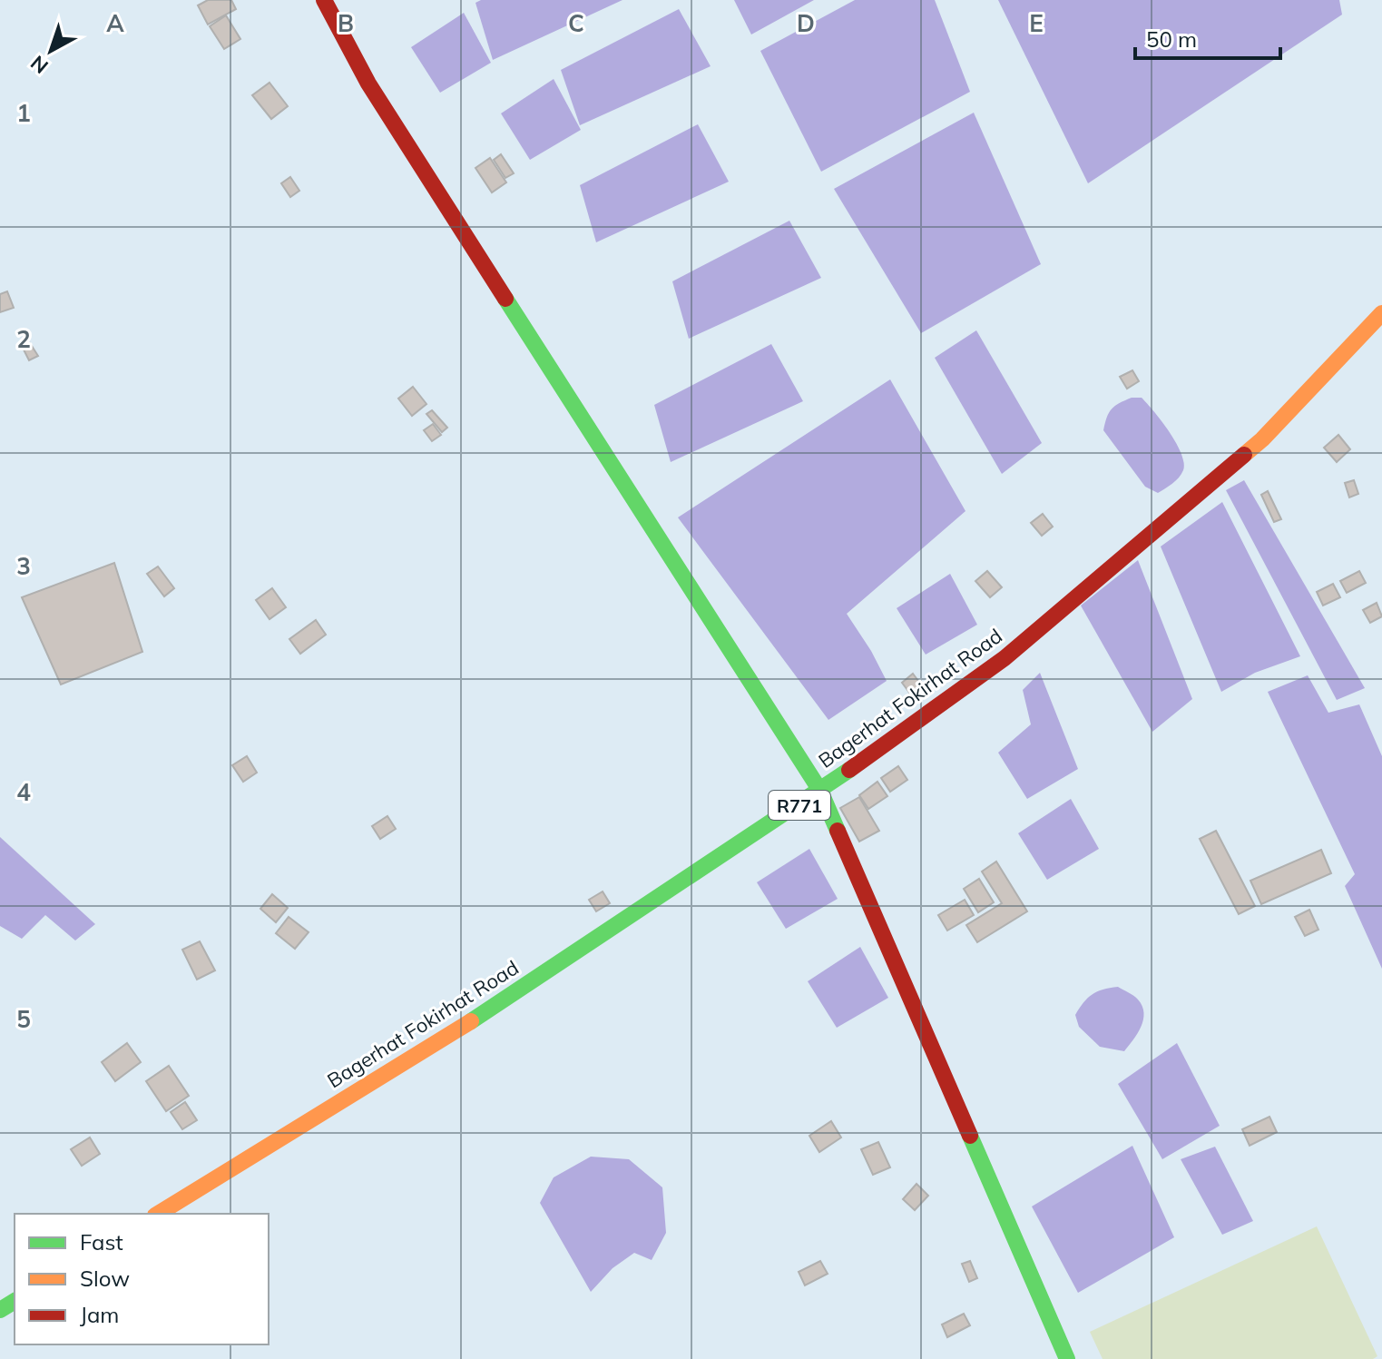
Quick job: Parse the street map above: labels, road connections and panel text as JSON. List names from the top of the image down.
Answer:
{
  "streets": {
    "street": ["Bagerhat Fokirhat Road", "R771"]
  },
  "legend": ["Fast", "Slow", "Jam"],
  "scale_bar": "50 m",
  "north": "bottom left",
  "grid": {
    "columns": [
      "A",
      "B",
      "C",
      "D",
      "E"
    ],
    "rows": [
      "1",
      "2",
      "3",
      "4",
      "5"
    ]
  }
}
